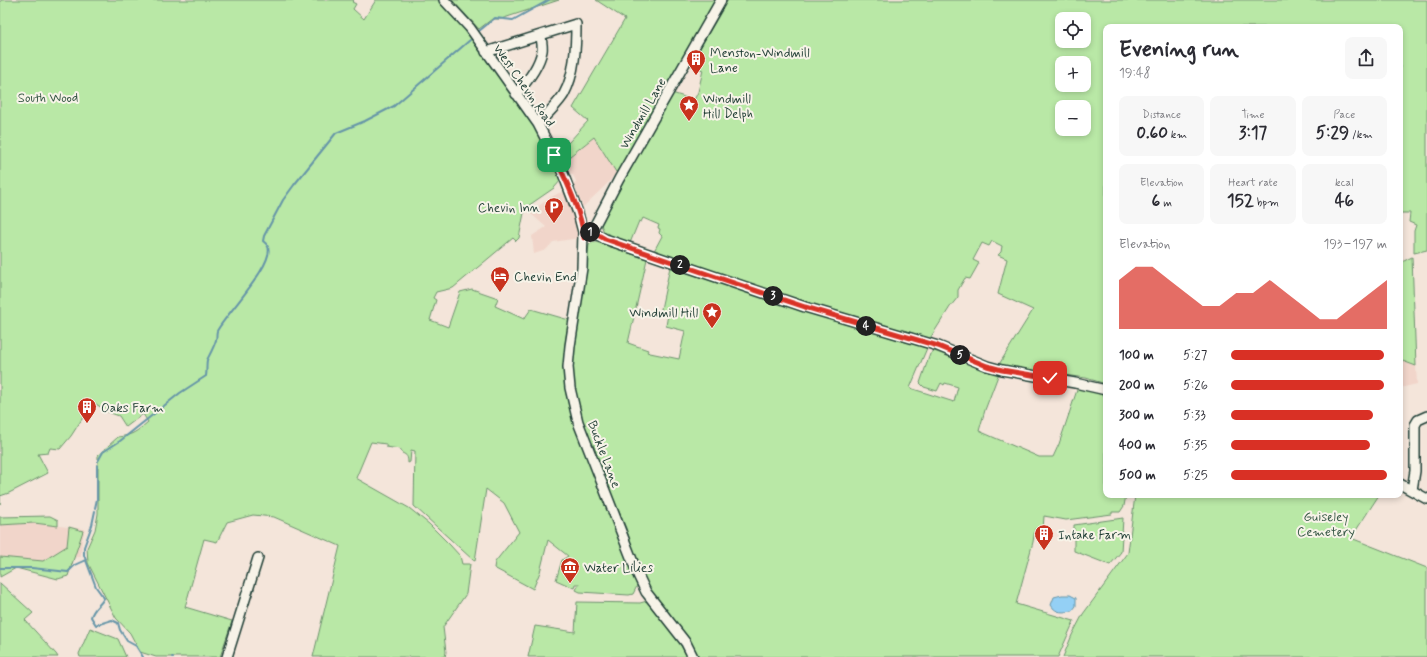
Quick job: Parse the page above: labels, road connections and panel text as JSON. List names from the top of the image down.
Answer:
{
  "streets": {
    "street": ["West Chevin Road", "Windmill Lane", "Buckle Lane"]
  },
  "crossings": [
    ["West Chevin Road", "Windmill Lane"],
    ["West Chevin Road", "Buckle Lane"],
    ["Windmill Lane", "Buckle Lane"]
  ],
  "parks": ["South Wood", "Guiseley Cemetery"],
  "places": {
    "building": ["Menston-Windmill Lane", "Oaks Farm", "Intake Farm"],
    "place": ["Windmill Hill Delph", "Windmill Hill"],
    "parking": ["Chevin Inn"],
    "hotel": ["Chevin End"],
    "museum": ["Water Lilies"]
  },
  "page": {
    "map_buttons": ["+", "−"],
    "heading": ["Evening run", "19:48"],
    "stats": [
      ["Distance", "0.60 km"],
      ["Time", "3:17"],
      ["Pace", "5:29 /km"],
      ["Elevation", "6 m"],
      ["Heart rate", "152 bpm"],
      ["kcal", "46"]
    ],
    "pins": [
      "1",
      "2",
      "3",
      "4",
      "5"
    ],
    "chart": ["Elevation", "193–197 m"],
    "list": [
      {
        "name": "100 m",
        "note": "5:27"
      },
      {
        "name": "200 m",
        "note": "5:26"
      },
      {
        "name": "300 m",
        "note": "5:33"
      },
      {
        "name": "400 m",
        "note": "5:35"
      },
      {
        "name": "500 m",
        "note": "5:25"
      }
    ]
  }
}
